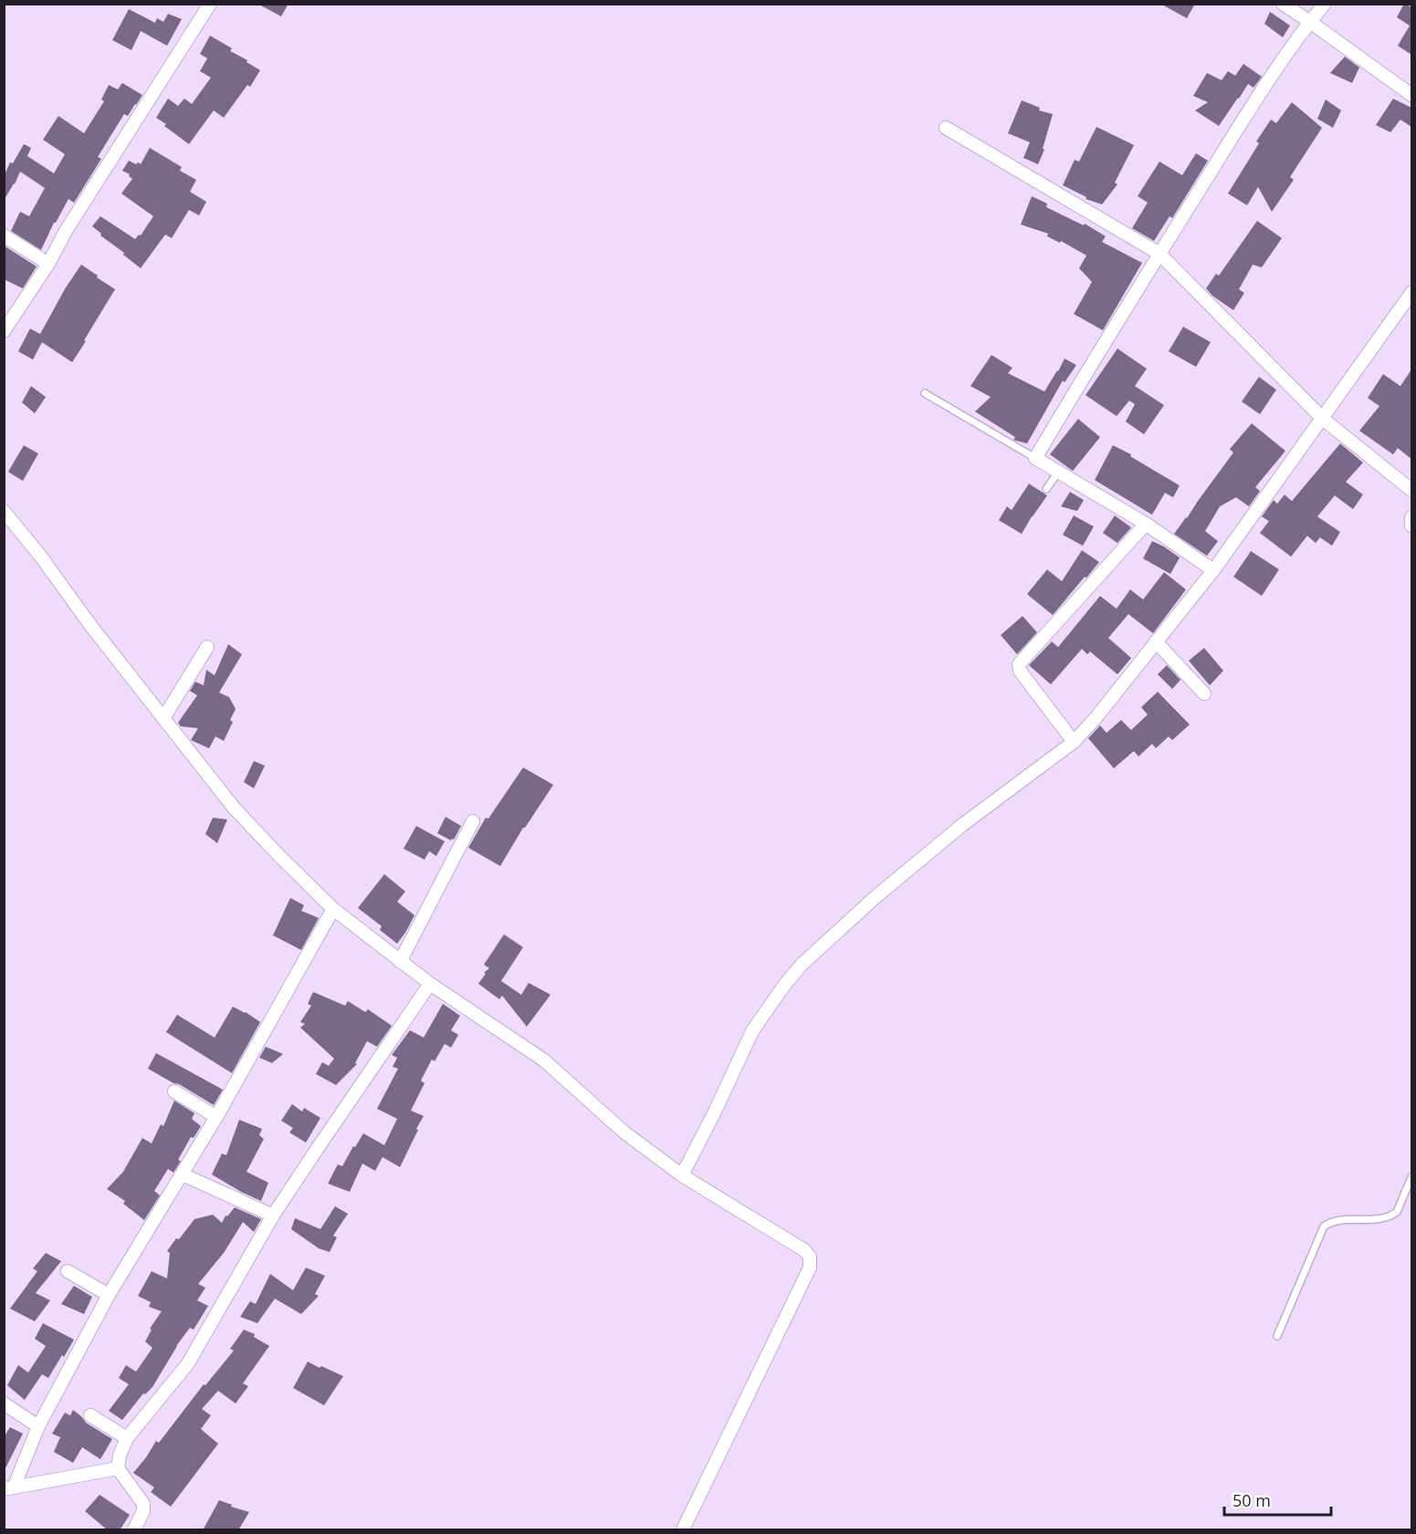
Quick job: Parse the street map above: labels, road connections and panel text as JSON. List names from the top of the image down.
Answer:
{
  "scale_bar": "50 m"
}
